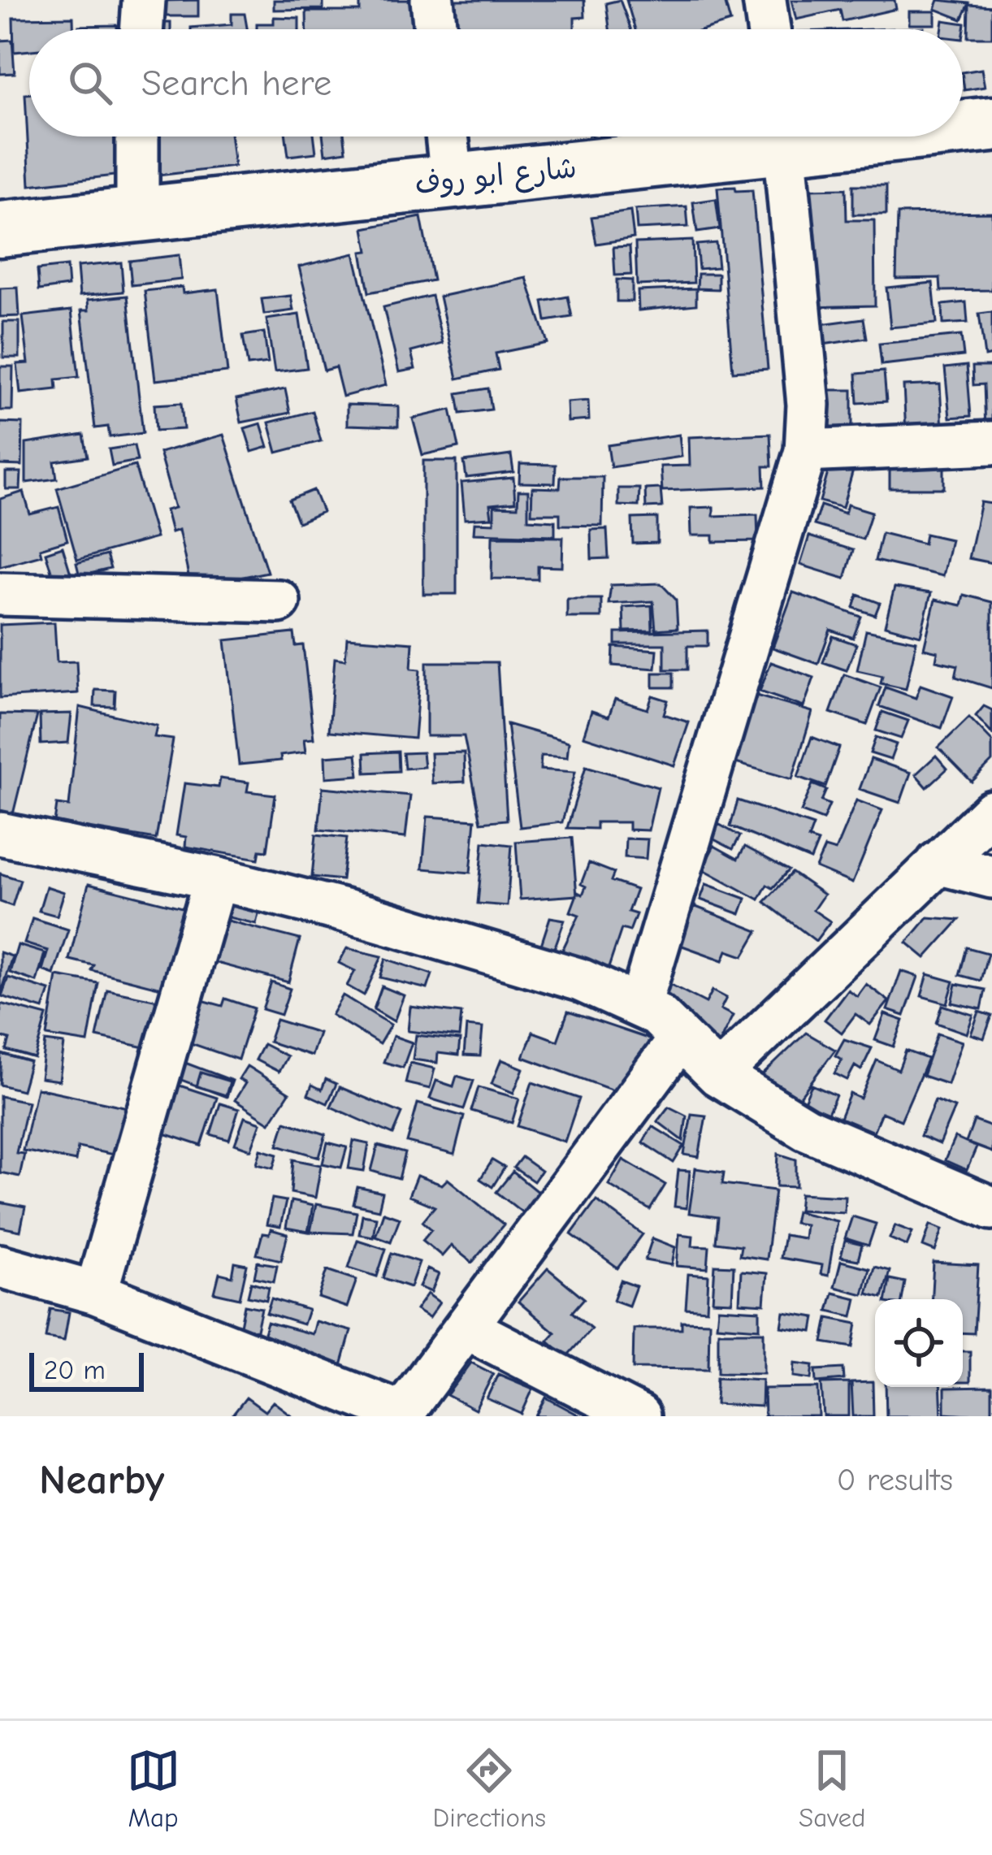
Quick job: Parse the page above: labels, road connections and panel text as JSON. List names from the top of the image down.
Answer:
{
  "streets": {
    "street": ["شارع ابو روف"]
  },
  "scale_bar": "20 m",
  "page": {
    "search": "Search here",
    "scale": "20 m",
    "heading": ["Nearby", "0 results"],
    "nav": ["Map", "Directions", "Saved"]
  }
}
